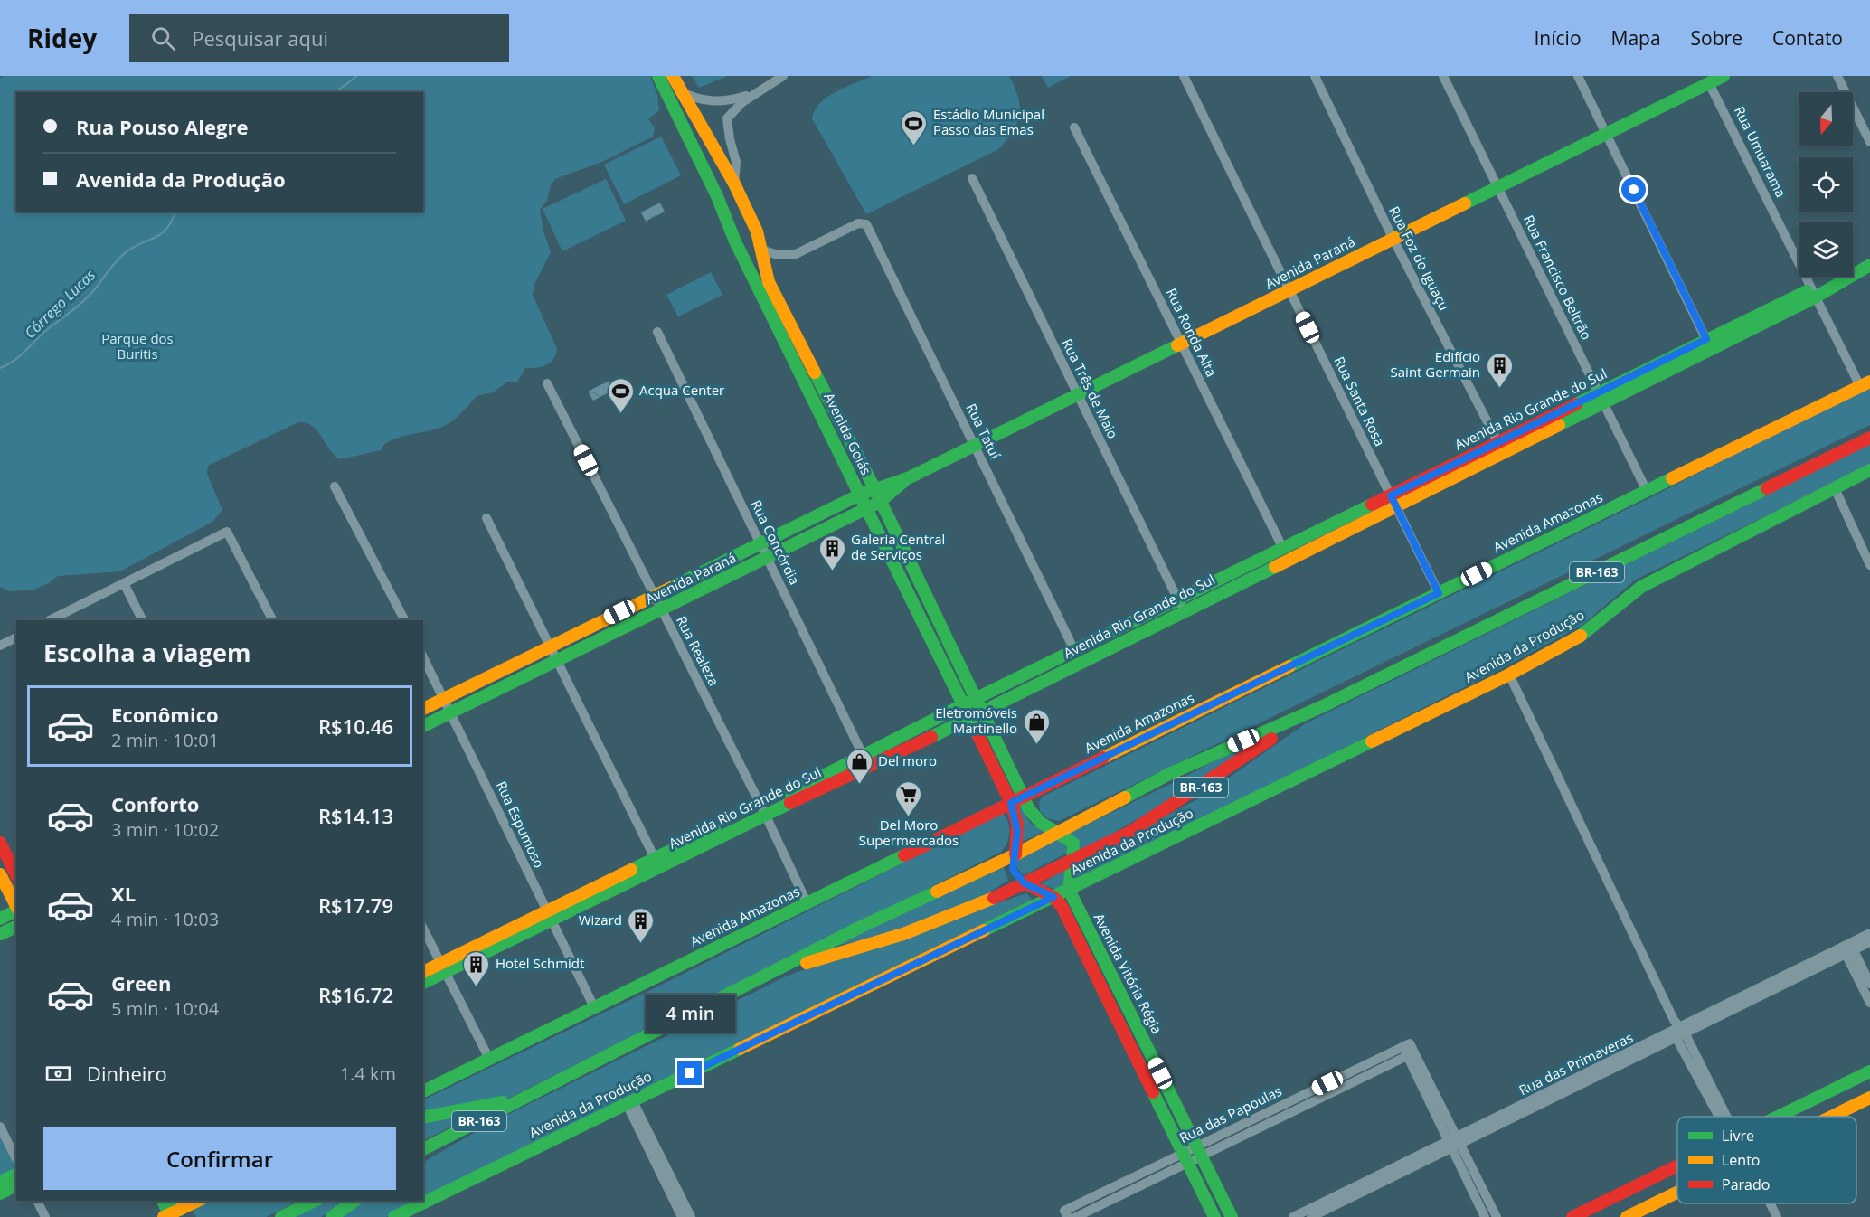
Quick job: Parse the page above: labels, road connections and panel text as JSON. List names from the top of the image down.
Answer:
{
  "streets": {
    "main road": [
      "Avenida Paraná",
      "Avenida Rio Grande do Sul",
      "Avenida Goiás",
      "Avenida Amazonas",
      "BR-163",
      "Avenida da Produção",
      "Avenida Vitória Régia"
    ],
    "street": [
      "Rua Umuarama",
      "Rua Foz do Iguaçu",
      "Rua Francisco Beltrão",
      "Rua Ronda Alta",
      "Rua Três de Maio",
      "Rua Santa Rosa",
      "Rua Tatuí",
      "Rua Concórdia",
      "Rua Realeza",
      "Rua Espumoso",
      "Rua das Primaveras",
      "Rua das Papoulas"
    ]
  },
  "crossings": [
    ["Rua Umuarama", "Avenida Paraná"],
    ["Rua Umuarama", "Avenida Rio Grande do Sul"],
    ["Rua Umuarama", "Avenida Amazonas"],
    ["Rua Foz do Iguaçu", "Avenida Paraná"],
    ["Rua Foz do Iguaçu", "Avenida Rio Grande do Sul"],
    ["Avenida Paraná", "Rua Francisco Beltrão"],
    ["Avenida Paraná", "Rua Ronda Alta"],
    ["Avenida Paraná", "Rua Três de Maio"],
    ["Avenida Paraná", "Rua Santa Rosa"],
    ["Avenida Paraná", "Rua Tatuí"],
    ["Avenida Paraná", "Avenida Goiás"],
    ["Avenida Paraná", "Rua Concórdia"],
    ["Avenida Paraná", "Rua Realeza"],
    ["Avenida Paraná", "Rua Espumoso"],
    ["Rua Francisco Beltrão", "Avenida Rio Grande do Sul"],
    ["Rua Francisco Beltrão", "Avenida Amazonas"],
    ["Rua Ronda Alta", "Avenida Rio Grande do Sul"],
    ["Rua Três de Maio", "Avenida Rio Grande do Sul"],
    ["Rua Santa Rosa", "Avenida Rio Grande do Sul"],
    ["Rua Santa Rosa", "Avenida Amazonas"],
    ["Avenida Rio Grande do Sul", "Rua Tatuí"],
    ["Avenida Rio Grande do Sul", "Avenida Goiás"],
    ["Avenida Rio Grande do Sul", "Rua Concórdia"],
    ["Avenida Rio Grande do Sul", "Rua Realeza"],
    ["Avenida Rio Grande do Sul", "Rua Espumoso"],
    ["Rua Tatuí", "Avenida Goiás"],
    ["Avenida Goiás", "Avenida Amazonas"],
    ["Avenida Goiás", "BR-163"],
    ["Avenida Amazonas", "Rua Realeza"],
    ["Avenida Amazonas", "Rua Espumoso"],
    ["Avenida da Produção", "Avenida Vitória Régia"],
    ["Avenida Vitória Régia", "Rua das Papoulas"],
    ["Rua das Primaveras", "Rua das Papoulas"]
  ],
  "water": ["Córrego Lucas"],
  "parks": ["Parque dos Buritis"],
  "places": {
    "sports": ["Estádio Municipal Passo das Emas", "Acqua Center"],
    "building": [
      "Edifício Saint Germain",
      "Galeria Central de Serviços",
      "Wizard",
      "Hotel Schmidt"
    ],
    "shop": ["Eletromóveis Martinello", "Del moro"],
    "supermarket": ["Del Moro Supermercados"]
  },
  "legend": ["Livre", "Lento", "Parado"],
  "north": "bottom",
  "page": {
    "header": "Ridey",
    "search": "Pesquisar aqui",
    "nav": [
      "Início",
      "Mapa",
      "Sobre",
      "Contato"
    ],
    "banner": ["Rua Pouso Alegre", "Avenida da Produção"],
    "heading": "Escolha a viagem",
    "list": [
      {
        "name": "Econômico",
        "note": "2 min · 10:01",
        "value": "R$10.46"
      },
      {
        "name": "Conforto",
        "note": "3 min · 10:02",
        "value": "R$14.13"
      },
      {
        "name": "XL",
        "note": "4 min · 10:03",
        "value": "R$17.79"
      },
      {
        "name": "Green",
        "note": "5 min · 10:04",
        "value": "R$16.72"
      }
    ],
    "bubble": "4 min",
    "pay": ["Dinheiro", "1.4 km"],
    "buttons": "Confirmar"
  }
}
